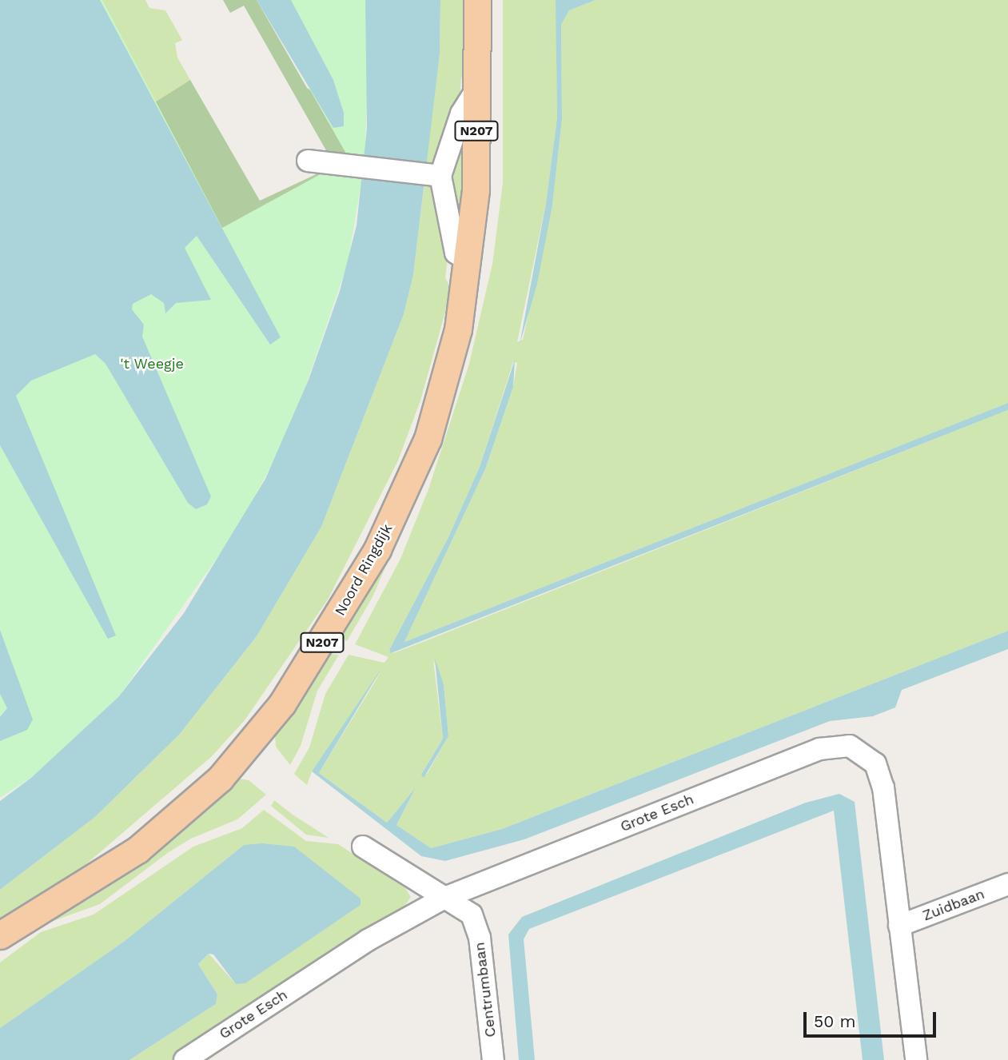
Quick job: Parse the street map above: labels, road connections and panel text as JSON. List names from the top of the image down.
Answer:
{
  "streets": {
    "main road": ["N207", "Noord Ringdijk"],
    "street": ["Grote Esch", "Zuidbaan", "Centrumbaan"]
  },
  "crossings": [
    ["Grote Esch", "Zuidbaan"],
    ["Grote Esch", "Centrumbaan"]
  ],
  "parks": ["'t Weegje"],
  "scale_bar": "50 m"
}
